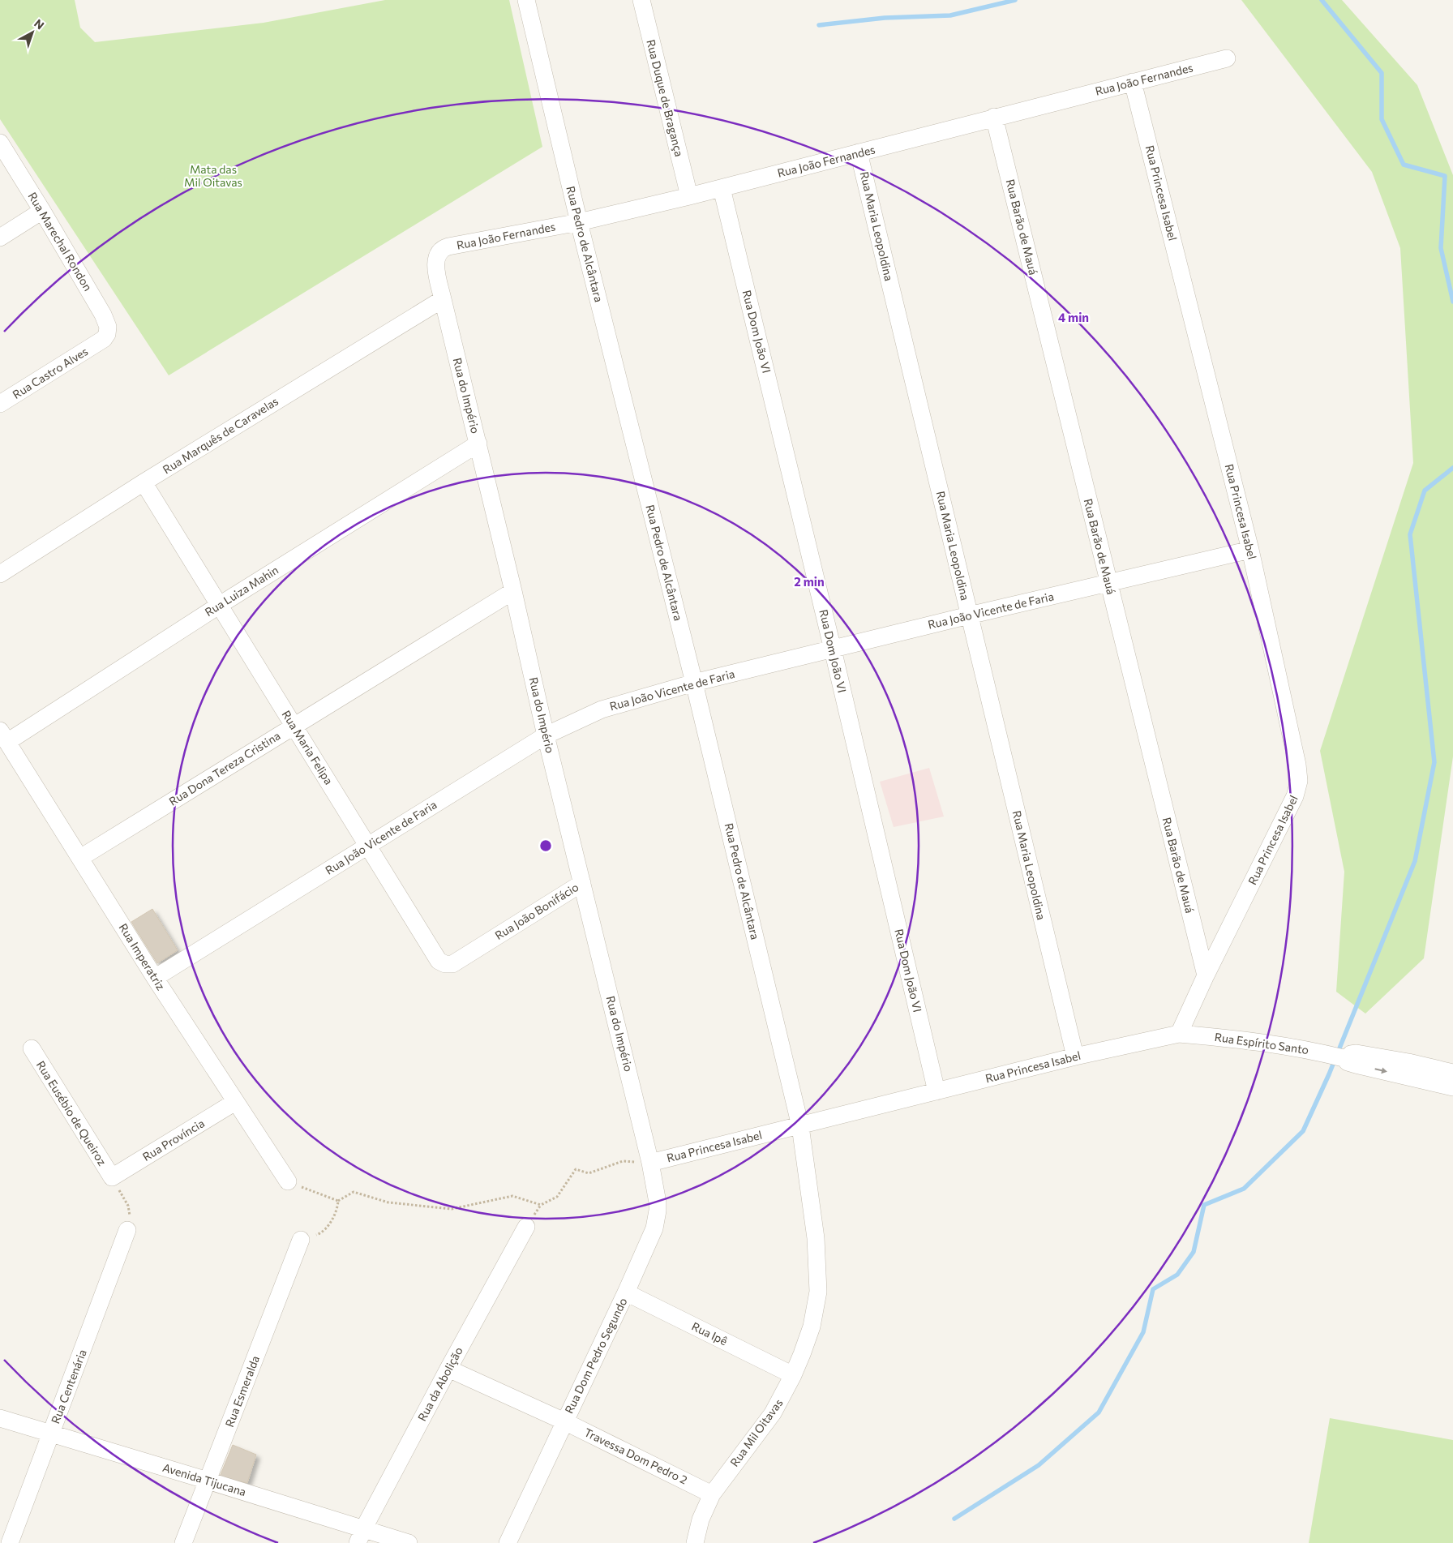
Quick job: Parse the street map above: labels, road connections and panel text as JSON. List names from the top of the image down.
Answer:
{
  "streets": {
    "street": [
      "Rua João Fernandes",
      "Rua Duque de Bragança",
      "Rua Princesa Isabel",
      "Rua Maria Leopoldina",
      "Rua Barão de Mauá",
      "Rua Marechal Rondon",
      "Rua Pedro de Alcântara",
      "Rua Dom João VI",
      "Rua Castro Alves",
      "Rua do Império",
      "Rua Marquês de Caravelas",
      "Rua Luiza Mahin",
      "Rua João Vicente de Faria",
      "Rua Maria Felipa",
      "Rua Dona Tereza Cristina",
      "Rua João Bonifácio",
      "Rua Imperatriz",
      "Rua Espírito Santo",
      "Rua Eusébio de Queiroz",
      "Rua Província",
      "Rua Ipê",
      "Rua Dom Pedro Segundo",
      "Rua da Abolição",
      "Rua Centenária",
      "Rua Esmeralda",
      "Rua Mil Oitavas",
      "Travessa Dom Pedro 2",
      "Avenida Tijucana"
    ]
  },
  "crossings": [
    ["Rua João Fernandes", "Rua Duque de Bragança"],
    ["Rua João Fernandes", "Rua Princesa Isabel"],
    ["Rua João Fernandes", "Rua Maria Leopoldina"],
    ["Rua João Fernandes", "Rua Barão de Mauá"],
    ["Rua João Fernandes", "Rua Pedro de Alcântara"],
    ["Rua João Fernandes", "Rua Dom João VI"],
    ["Rua João Fernandes", "Rua do Império"],
    ["Rua Princesa Isabel", "Rua Maria Leopoldina"],
    ["Rua Princesa Isabel", "Rua Barão de Mauá"],
    ["Rua Princesa Isabel", "Rua Pedro de Alcântara"],
    ["Rua Princesa Isabel", "Rua Dom João VI"],
    ["Rua Princesa Isabel", "Rua do Império"],
    ["Rua Princesa Isabel", "Rua João Vicente de Faria"],
    ["Rua Princesa Isabel", "Rua Espírito Santo"],
    ["Rua Princesa Isabel", "Rua Dom Pedro Segundo"],
    ["Rua Princesa Isabel", "Rua Mil Oitavas"],
    ["Rua Maria Leopoldina", "Rua João Vicente de Faria"],
    ["Rua Barão de Mauá", "Rua João Vicente de Faria"],
    ["Rua Marechal Rondon", "Rua Castro Alves"],
    ["Rua Pedro de Alcântara", "Rua João Vicente de Faria"],
    ["Rua Pedro de Alcântara", "Rua Mil Oitavas"],
    ["Rua Dom João VI", "Rua João Vicente de Faria"],
    ["Rua do Império", "Rua Marquês de Caravelas"],
    ["Rua do Império", "Rua Luiza Mahin"],
    ["Rua do Império", "Rua João Vicente de Faria"],
    ["Rua do Império", "Rua Dona Tereza Cristina"],
    ["Rua do Império", "Rua João Bonifácio"],
    ["Rua do Império", "Rua Dom Pedro Segundo"],
    ["Rua Marquês de Caravelas", "Rua Maria Felipa"],
    ["Rua Luiza Mahin", "Rua Maria Felipa"],
    ["Rua Luiza Mahin", "Rua Imperatriz"],
    ["Rua João Vicente de Faria", "Rua Maria Felipa"],
    ["Rua João Vicente de Faria", "Rua Imperatriz"],
    ["Rua Maria Felipa", "Rua Dona Tereza Cristina"],
    ["Rua Maria Felipa", "Rua João Bonifácio"],
    ["Rua Dona Tereza Cristina", "Rua Imperatriz"],
    ["Rua Imperatriz", "Rua Província"],
    ["Rua Eusébio de Queiroz", "Rua Província"],
    ["Rua Ipê", "Rua Dom Pedro Segundo"],
    ["Rua Ipê", "Rua Mil Oitavas"],
    ["Rua Dom Pedro Segundo", "Travessa Dom Pedro 2"],
    ["Rua da Abolição", "Travessa Dom Pedro 2"],
    ["Rua da Abolição", "Avenida Tijucana"],
    ["Rua Centenária", "Avenida Tijucana"],
    ["Rua Esmeralda", "Avenida Tijucana"],
    ["Rua Mil Oitavas", "Travessa Dom Pedro 2"]
  ],
  "parks": ["Mata das Mil Oitavas"],
  "north": "top right",
  "rings": ["4 min", "2 min"]
}
